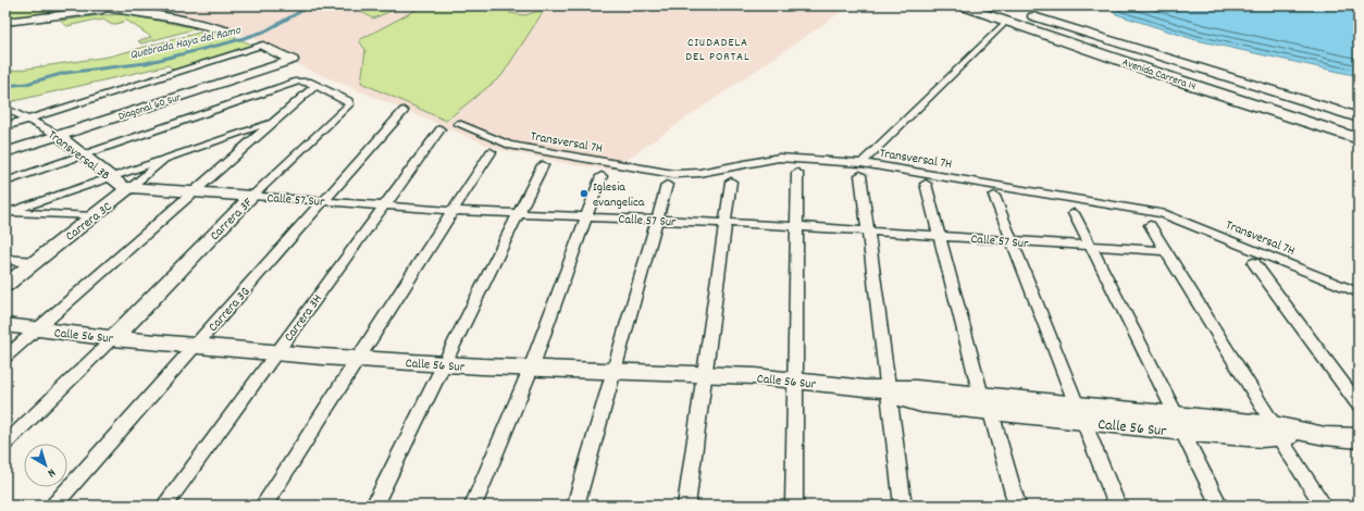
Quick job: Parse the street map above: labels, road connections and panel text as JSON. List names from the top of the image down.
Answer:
{
  "streets": {
    "main road": ["Avenida Carrera 14"],
    "street": [
      "Diagonal 60 Sur",
      "Transversal 7H",
      "Transversal 3B",
      "Calle 57 Sur",
      "Carrera 3F",
      "Carrera 3C",
      "Carrera 3G",
      "Carrera 3H",
      "Calle 56 Sur"
    ]
  },
  "crossings": [
    ["Diagonal 60 Sur", "Transversal 3B"],
    ["Transversal 3B", "Calle 57 Sur"],
    ["Transversal 3B", "Carrera 3C"],
    ["Calle 57 Sur", "Carrera 3F"],
    ["Calle 57 Sur", "Carrera 3C"],
    ["Calle 57 Sur", "Carrera 3G"],
    ["Calle 57 Sur", "Carrera 3H"],
    ["Carrera 3F", "Calle 56 Sur"],
    ["Carrera 3G", "Calle 56 Sur"],
    ["Carrera 3H", "Calle 56 Sur"]
  ],
  "districts": ["CIUDADELA DEL PORTAL"],
  "water": ["Quebrada Haya del Ramo"],
  "places": ["Iglesia evangelica"],
  "north": "bottom right"
}
